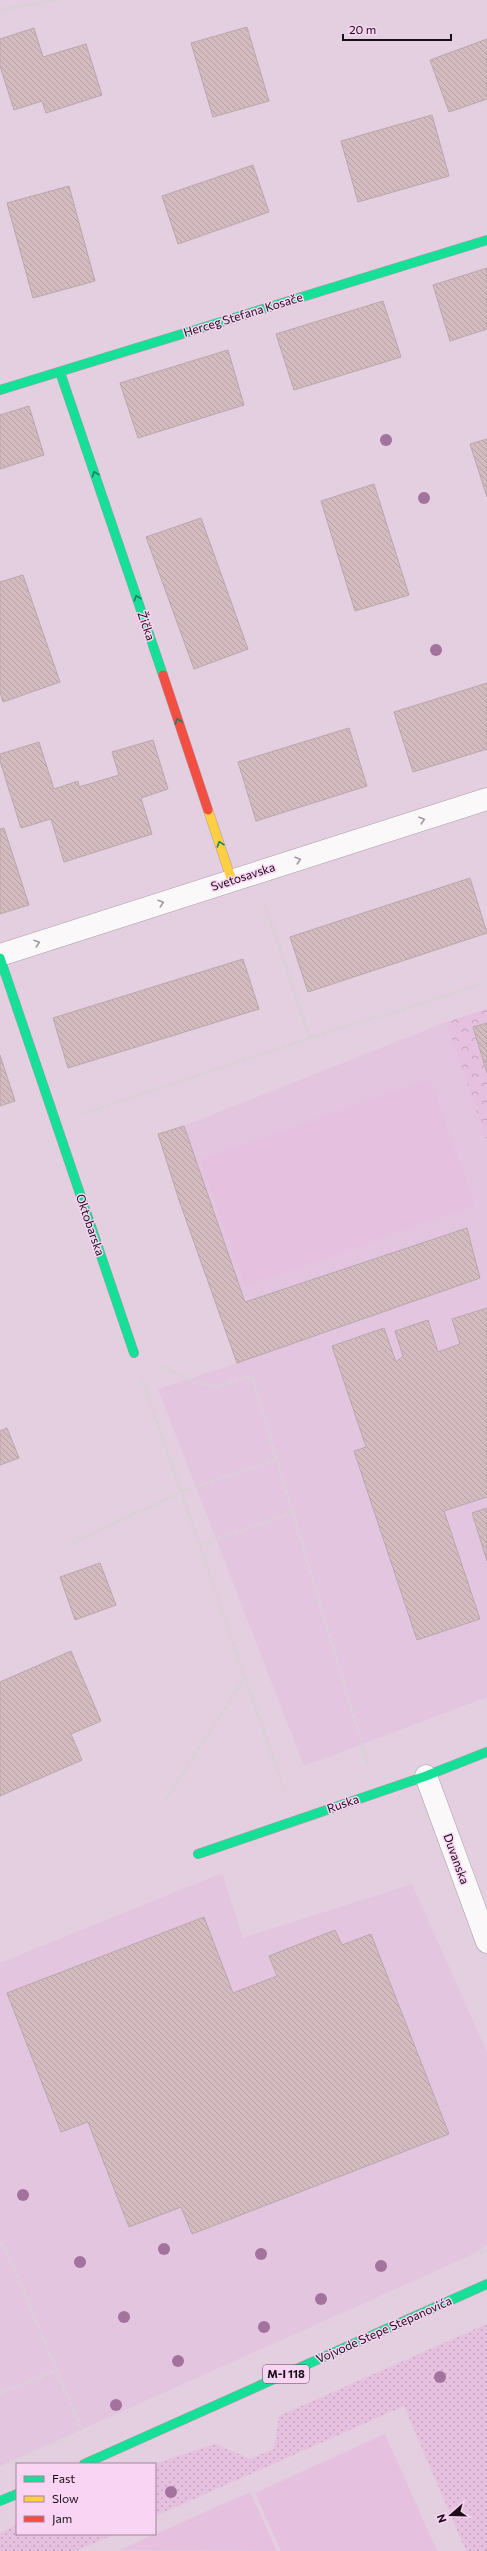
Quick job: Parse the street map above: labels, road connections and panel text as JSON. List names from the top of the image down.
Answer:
{
  "streets": {
    "street": [
      "Herceg Stefana Kosače",
      "Žička",
      "Svetosavska",
      "Oktobarska",
      "Ruska",
      "Duvanska",
      "Vojvode Stepe Stepanovića",
      "M-I 118"
    ]
  },
  "crossings": [
    ["Herceg Stefana Kosače", "Žička"],
    ["Žička", "Svetosavska"],
    ["Svetosavska", "Oktobarska"],
    ["Ruska", "Duvanska"]
  ],
  "one_way": ["Žička", "Svetosavska"],
  "legend": ["Fast", "Slow", "Jam"],
  "scale_bar": "20 m",
  "north": "left"
}
